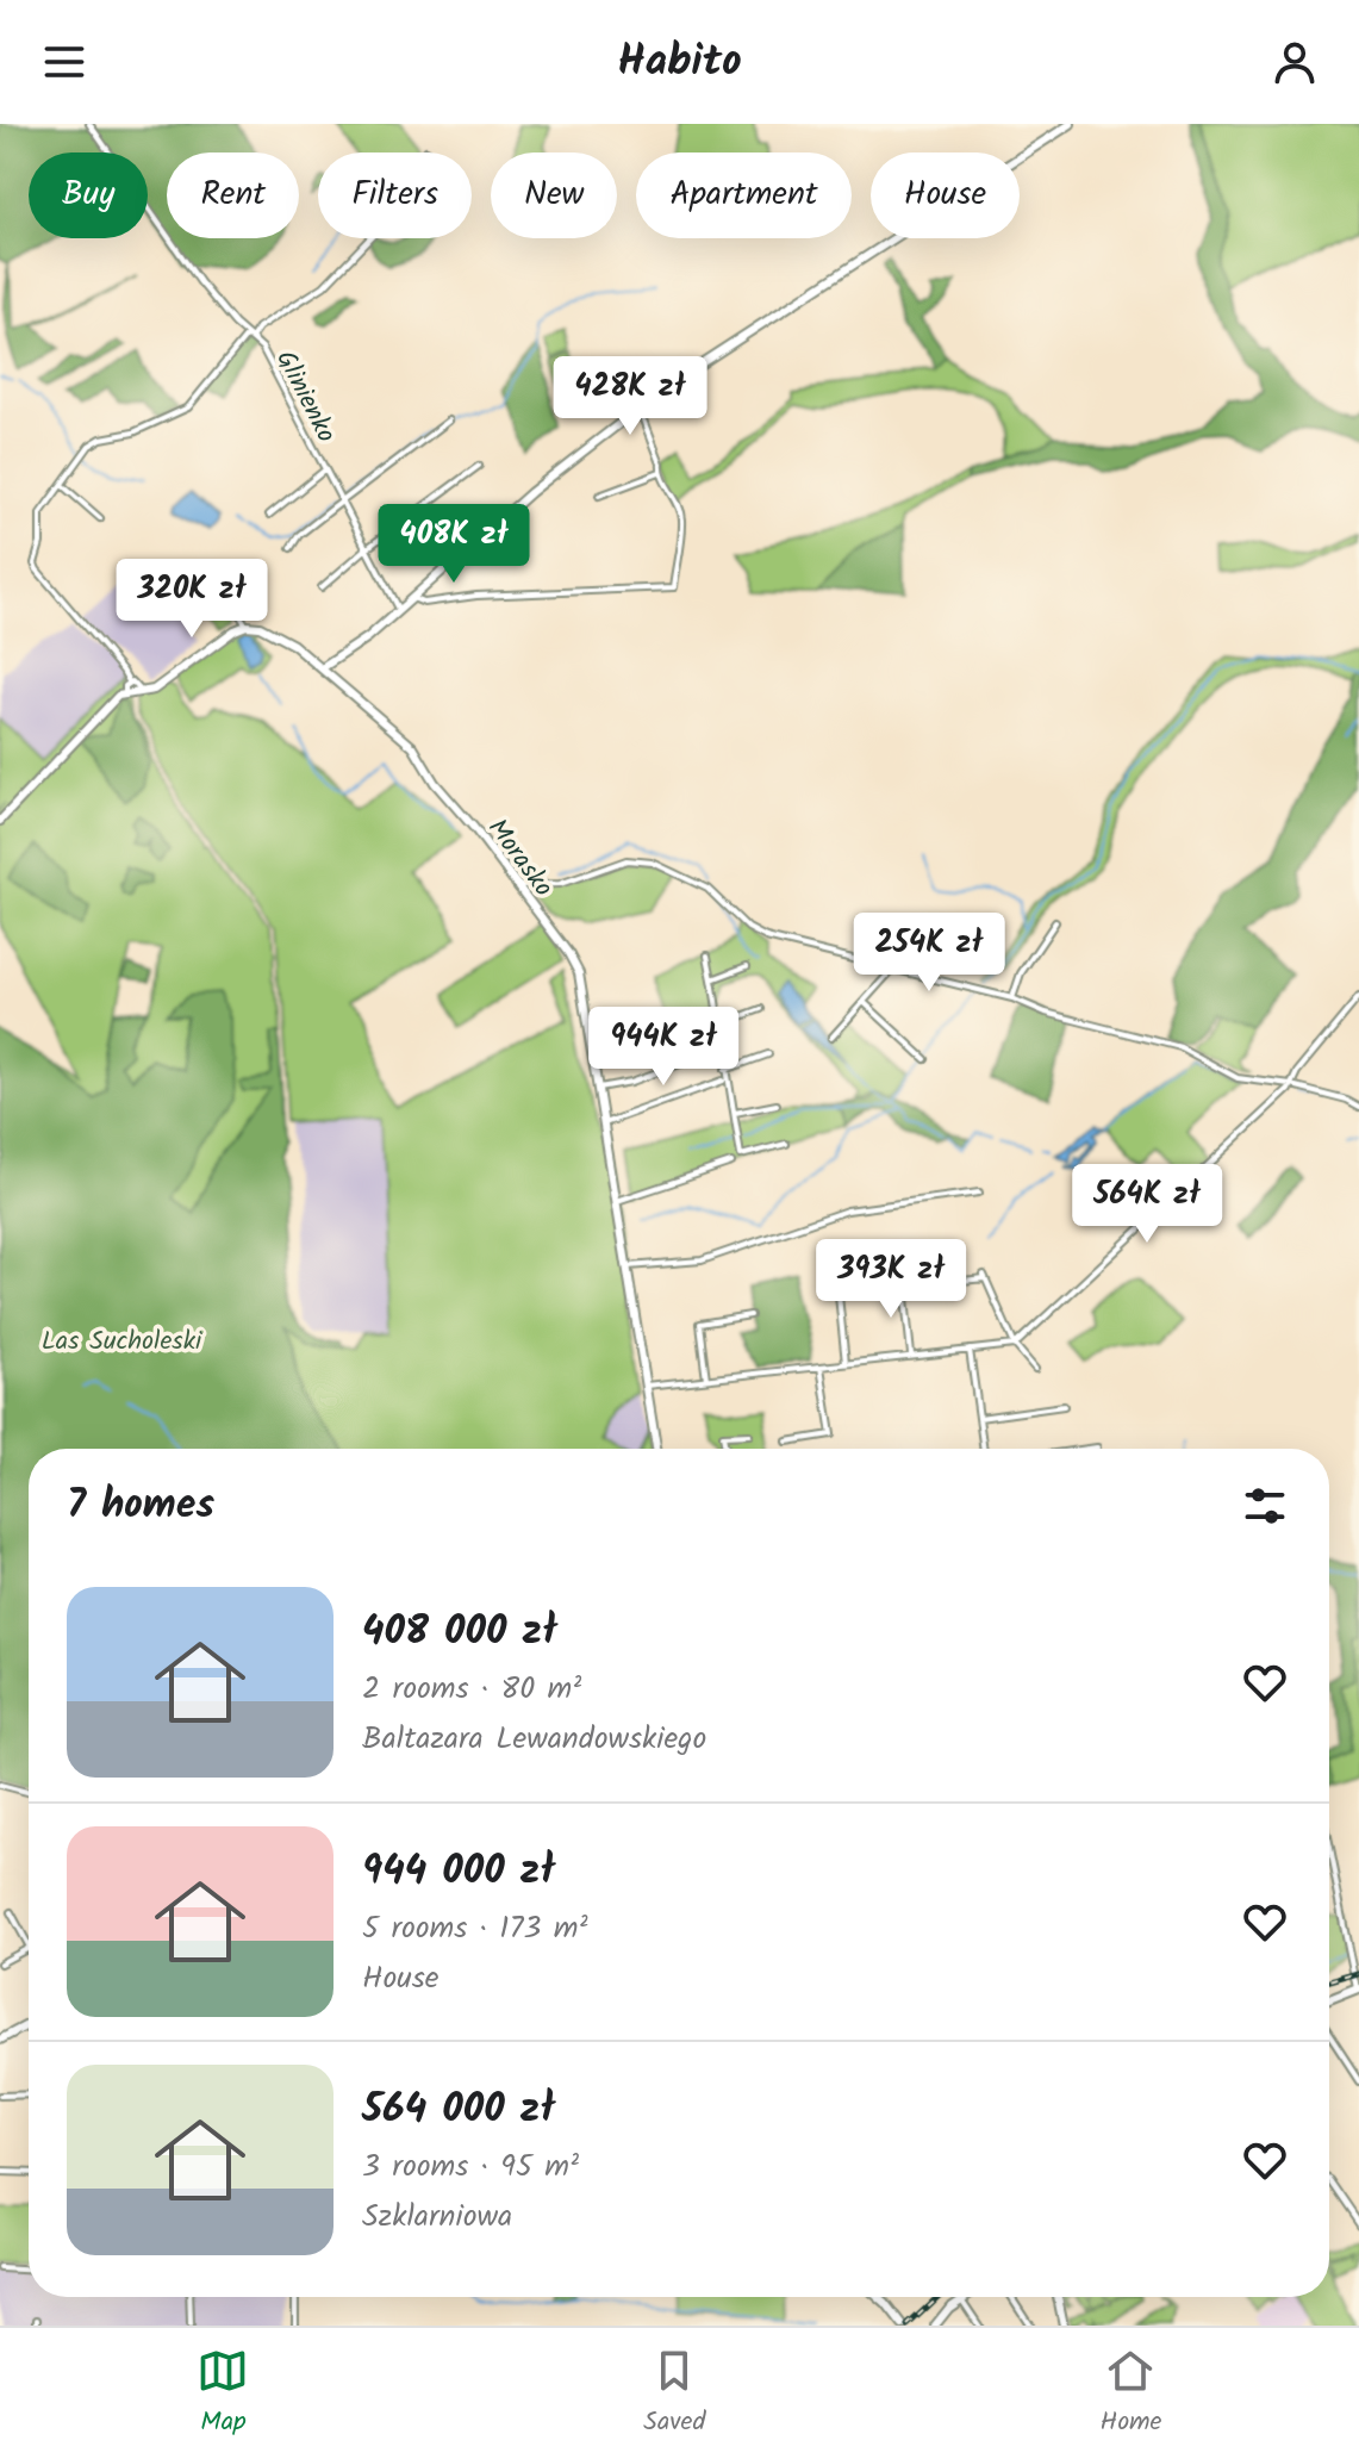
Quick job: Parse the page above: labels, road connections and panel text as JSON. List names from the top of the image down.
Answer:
{
  "streets": {
    "street": ["Glinienko", "Morasko"]
  },
  "parks": ["Las Sucholeski"],
  "page": {
    "header": "Habito",
    "chip": [
      "Buy",
      "Rent",
      "Filters",
      "New",
      "Apartment",
      "House"
    ],
    "price": [
      "428K zł",
      "408K zł",
      "320K zł",
      "254K zł",
      "944K zł",
      "564K zł",
      "393K zł"
    ],
    "heading": "7 homes",
    "list": [
      {
        "name": "408 000 zł",
        "note": "2 rooms · 80 m² · Baltazara Lewandowskiego"
      },
      {
        "name": "944 000 zł",
        "note": "5 rooms · 173 m² · House"
      },
      {
        "name": "564 000 zł",
        "note": "3 rooms · 95 m² · Szklarniowa"
      }
    ],
    "tabs": ["Map", "Saved", "Home"]
  }
}
